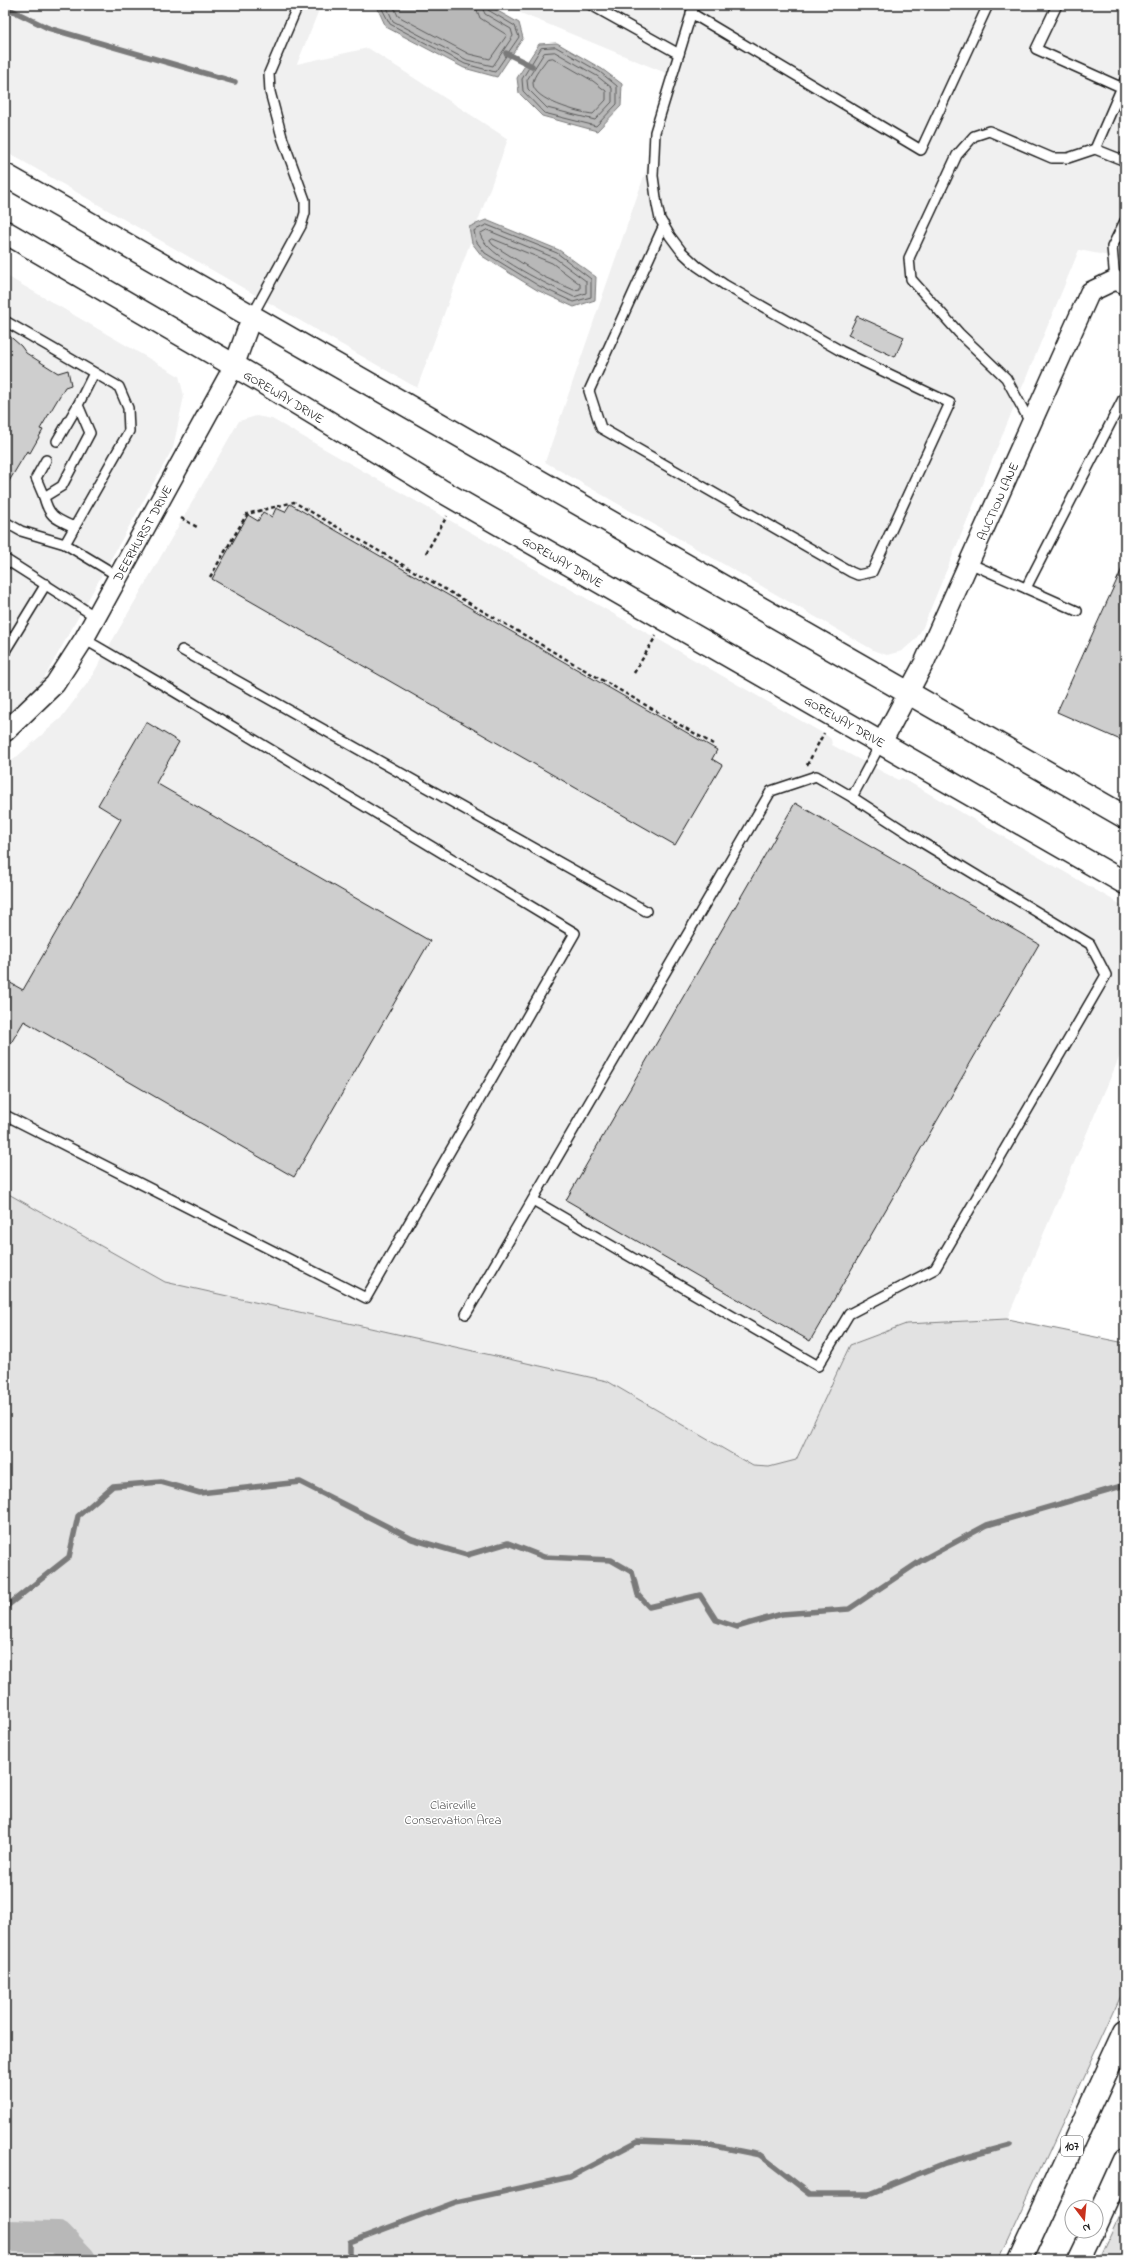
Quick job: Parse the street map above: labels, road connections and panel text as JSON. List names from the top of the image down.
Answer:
{
  "streets": {
    "main road": ["GOREWAY DRIVE", "107"],
    "street": ["AUCTION LANE", "DEERHURST DRIVE"]
  },
  "crossings": [
    ["GOREWAY DRIVE", "AUCTION LANE"],
    ["GOREWAY DRIVE", "DEERHURST DRIVE"]
  ],
  "parks": ["Claireville Conservation Area"],
  "north": "bottom"
}
